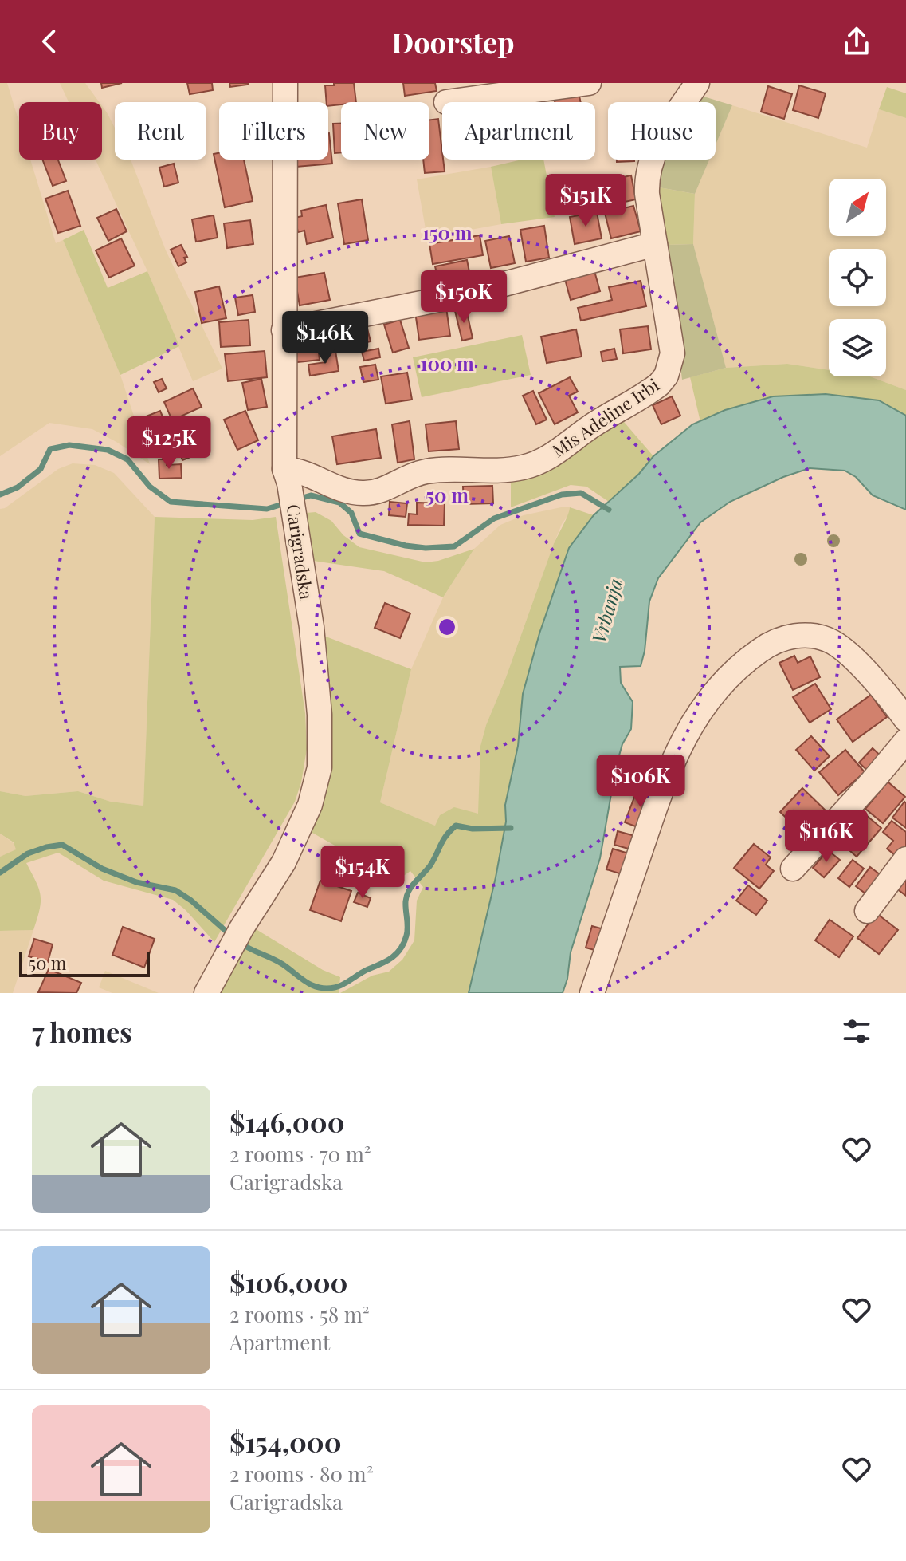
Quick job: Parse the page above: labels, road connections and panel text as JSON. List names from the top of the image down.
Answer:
{
  "streets": {
    "street": ["Mis Adeline Irbi", "Carigradska"]
  },
  "crossings": [
    ["Mis Adeline Irbi", "Carigradska"]
  ],
  "water": ["Vrbanja"],
  "scale_bar": "50 m",
  "north": "top right",
  "page": {
    "header": "Doorstep",
    "chip": [
      "Buy",
      "Rent",
      "Filters",
      "New",
      "Apartment",
      "House"
    ],
    "price": [
      "$151K",
      "$150K",
      "$146K",
      "$125K",
      "$106K",
      "$116K",
      "$154K"
    ],
    "scale": "50 m",
    "heading": "7 homes",
    "list": [
      {
        "name": "$146,000",
        "note": "2 rooms · 70 m² · Carigradska"
      },
      {
        "name": "$106,000",
        "note": "2 rooms · 58 m² · Apartment"
      },
      {
        "name": "$154,000",
        "note": "2 rooms · 80 m² · Carigradska"
      }
    ]
  },
  "rings": ["150 m", "100 m", "50 m"]
}
